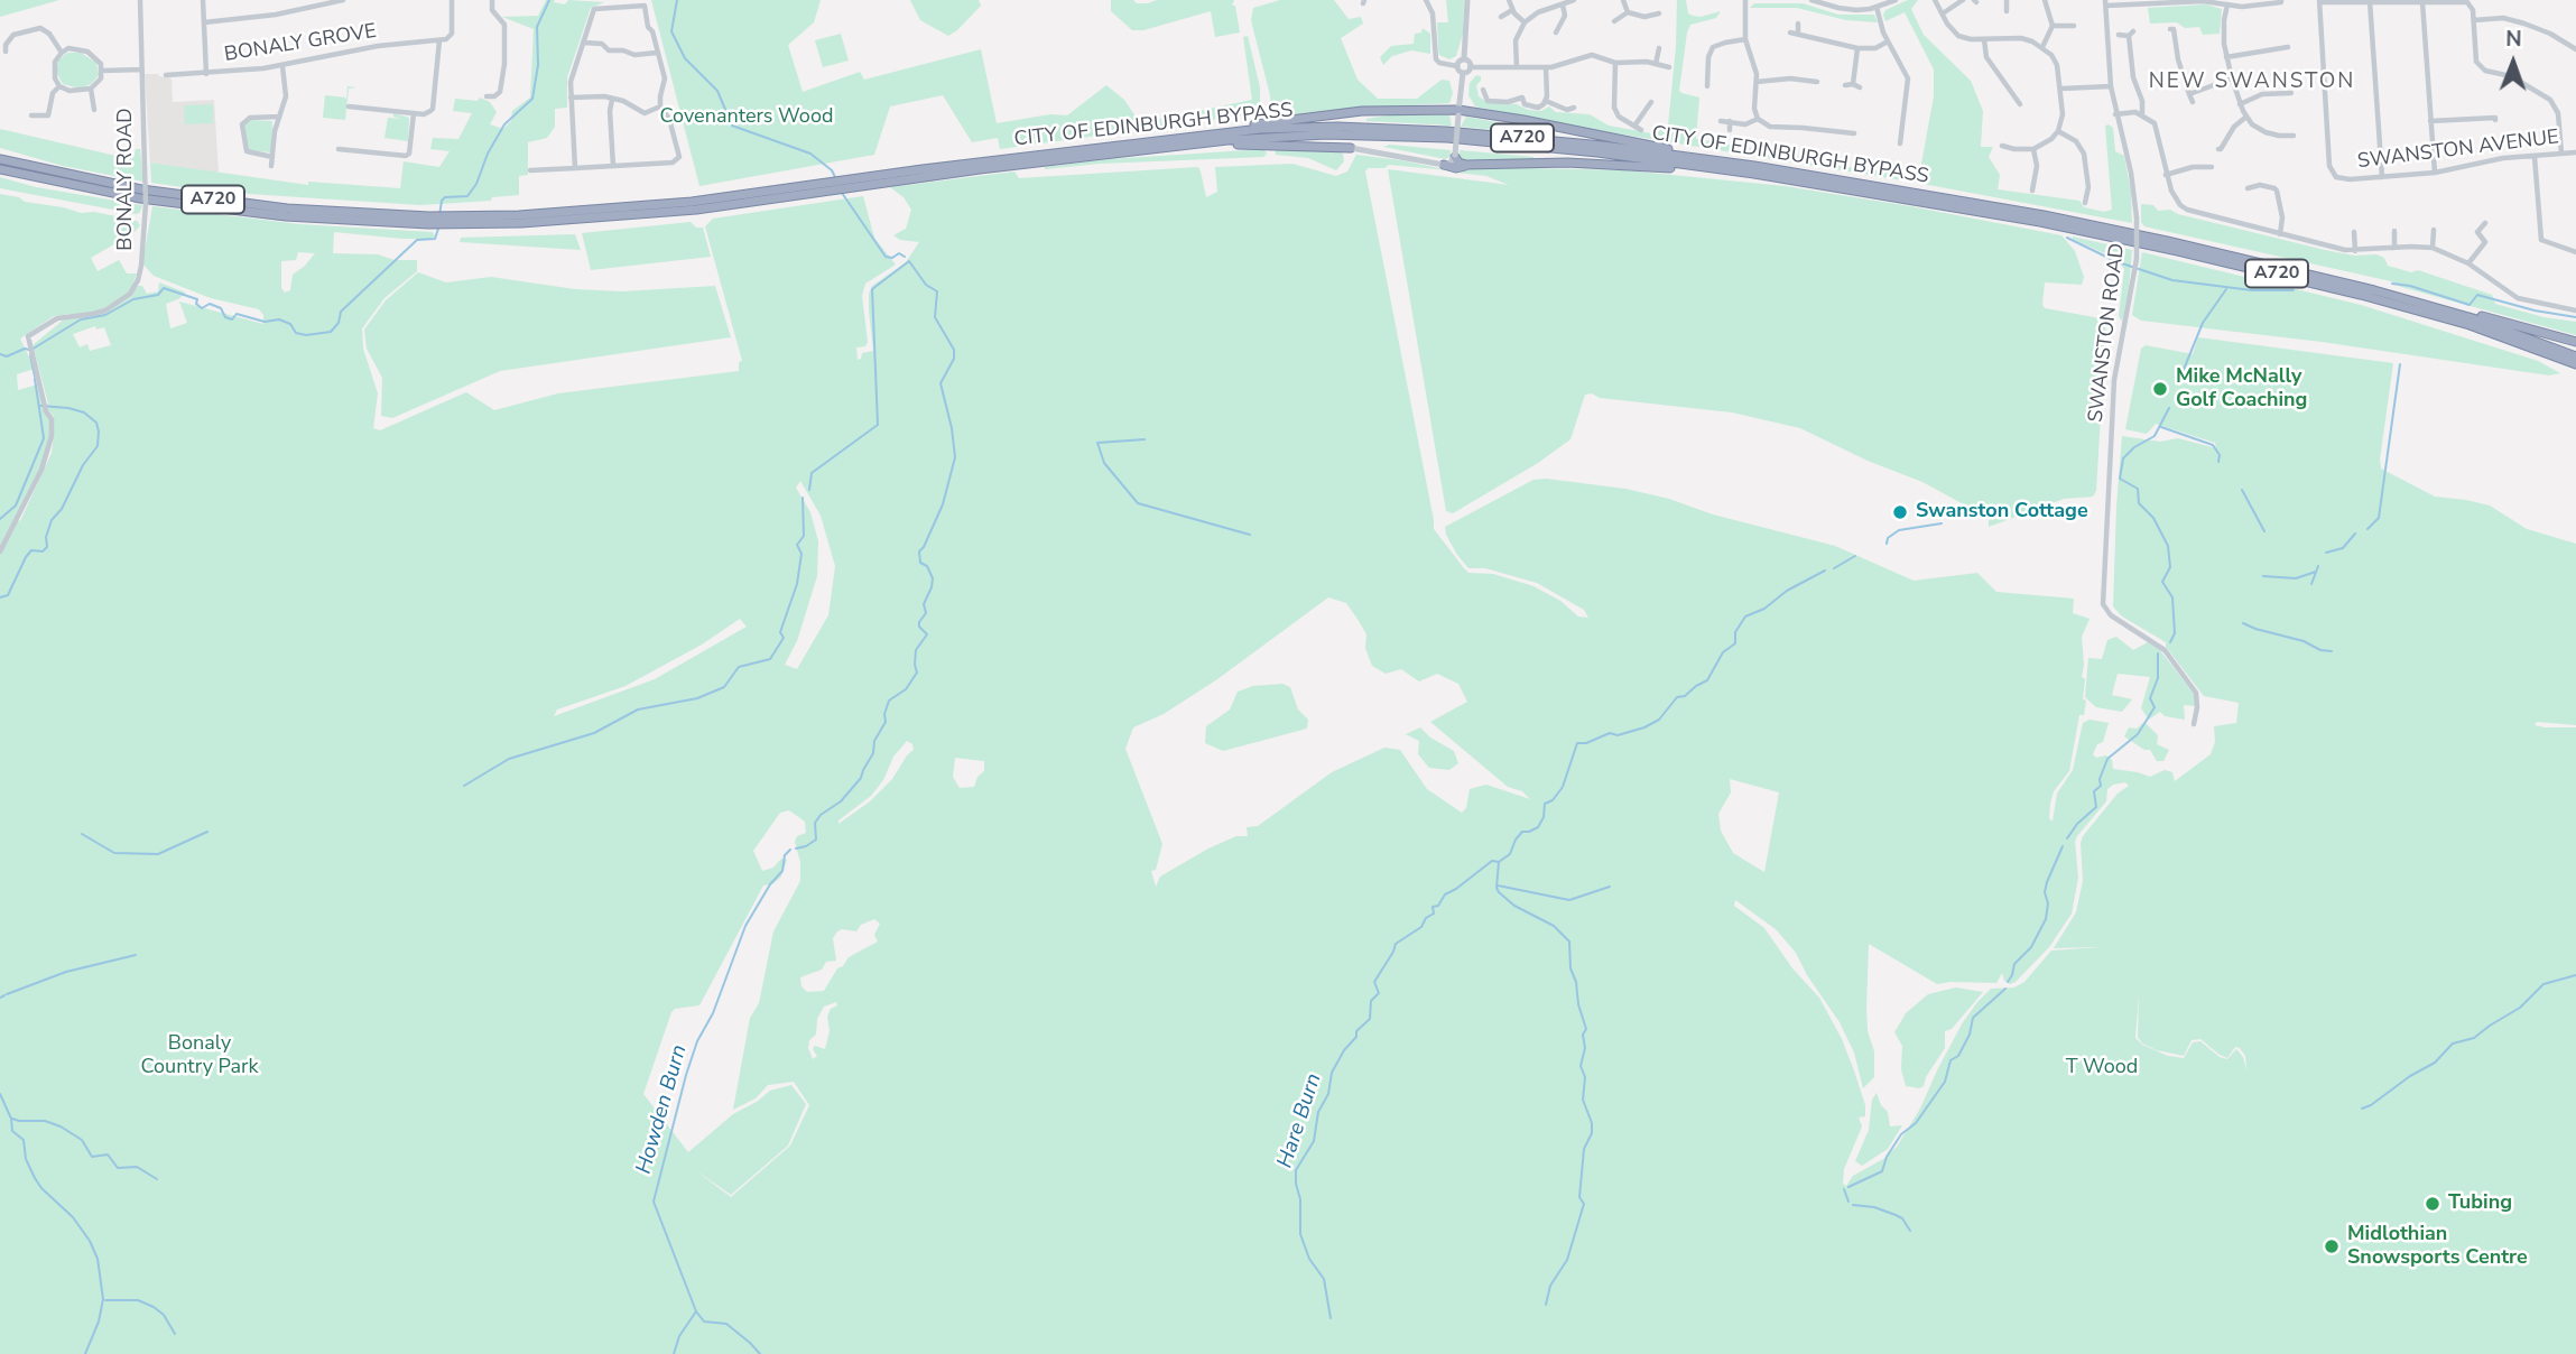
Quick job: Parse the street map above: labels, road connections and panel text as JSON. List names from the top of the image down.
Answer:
{
  "streets": {
    "highway": ["CITY OF EDINBURGH BYPASS", "A720"],
    "street": [
      "BONALY GROVE",
      "SWANSTON AVENUE",
      "BONALY ROAD",
      "SWANSTON ROAD"
    ]
  },
  "districts": ["NEW SWANSTON"],
  "water": ["Howden Burn", "Hare Burn"],
  "parks": ["Covenanters Wood", "Bonaly Country Park", "T Wood"],
  "places": [
    "Mike McNally Golf Coaching",
    "Swanston Cottage",
    "Tubing",
    "Midlothian Snowsports Centre"
  ],
  "north": "top"
}
